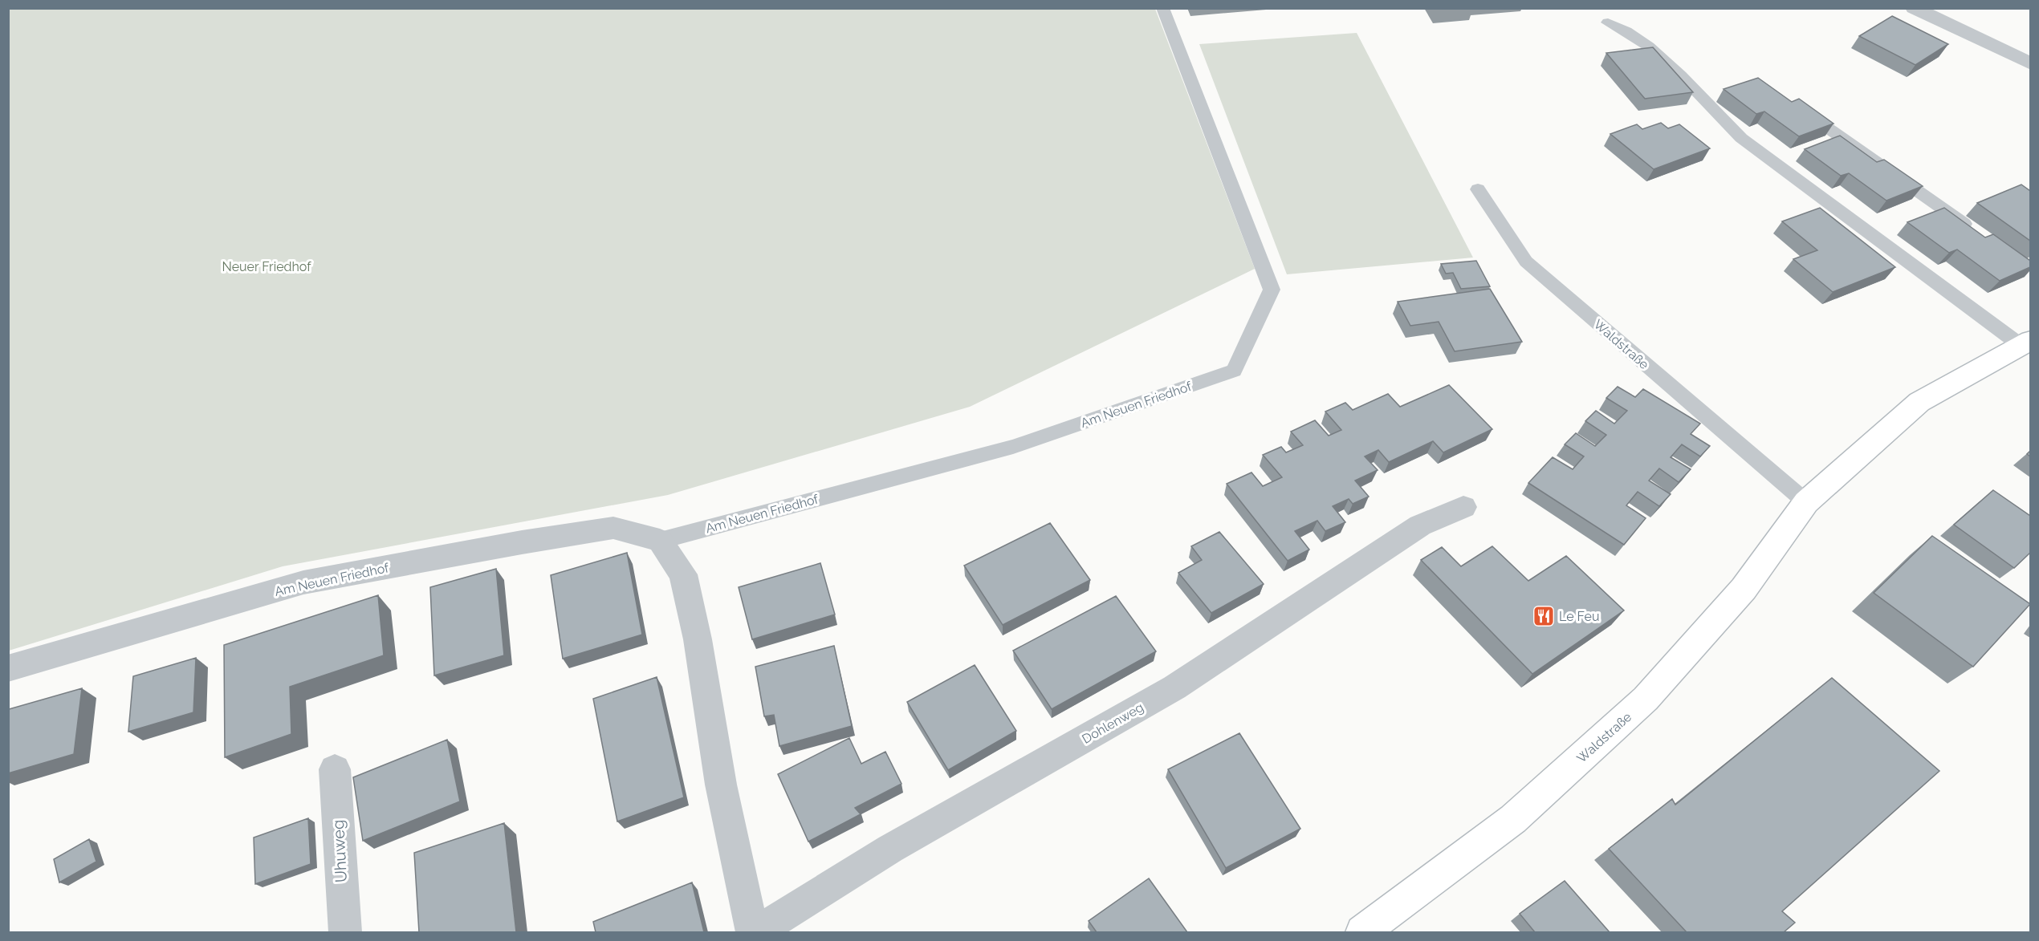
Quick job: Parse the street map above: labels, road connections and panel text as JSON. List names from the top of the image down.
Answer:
{
  "streets": {
    "street": [
      "Waldstraße",
      "Am Neuen Friedhof",
      "Dohlenweg",
      "Uhuweg"
    ]
  },
  "parks": ["Neuer Friedhof"],
  "places": {
    "restaurant": ["Le Feu"]
  }
}
